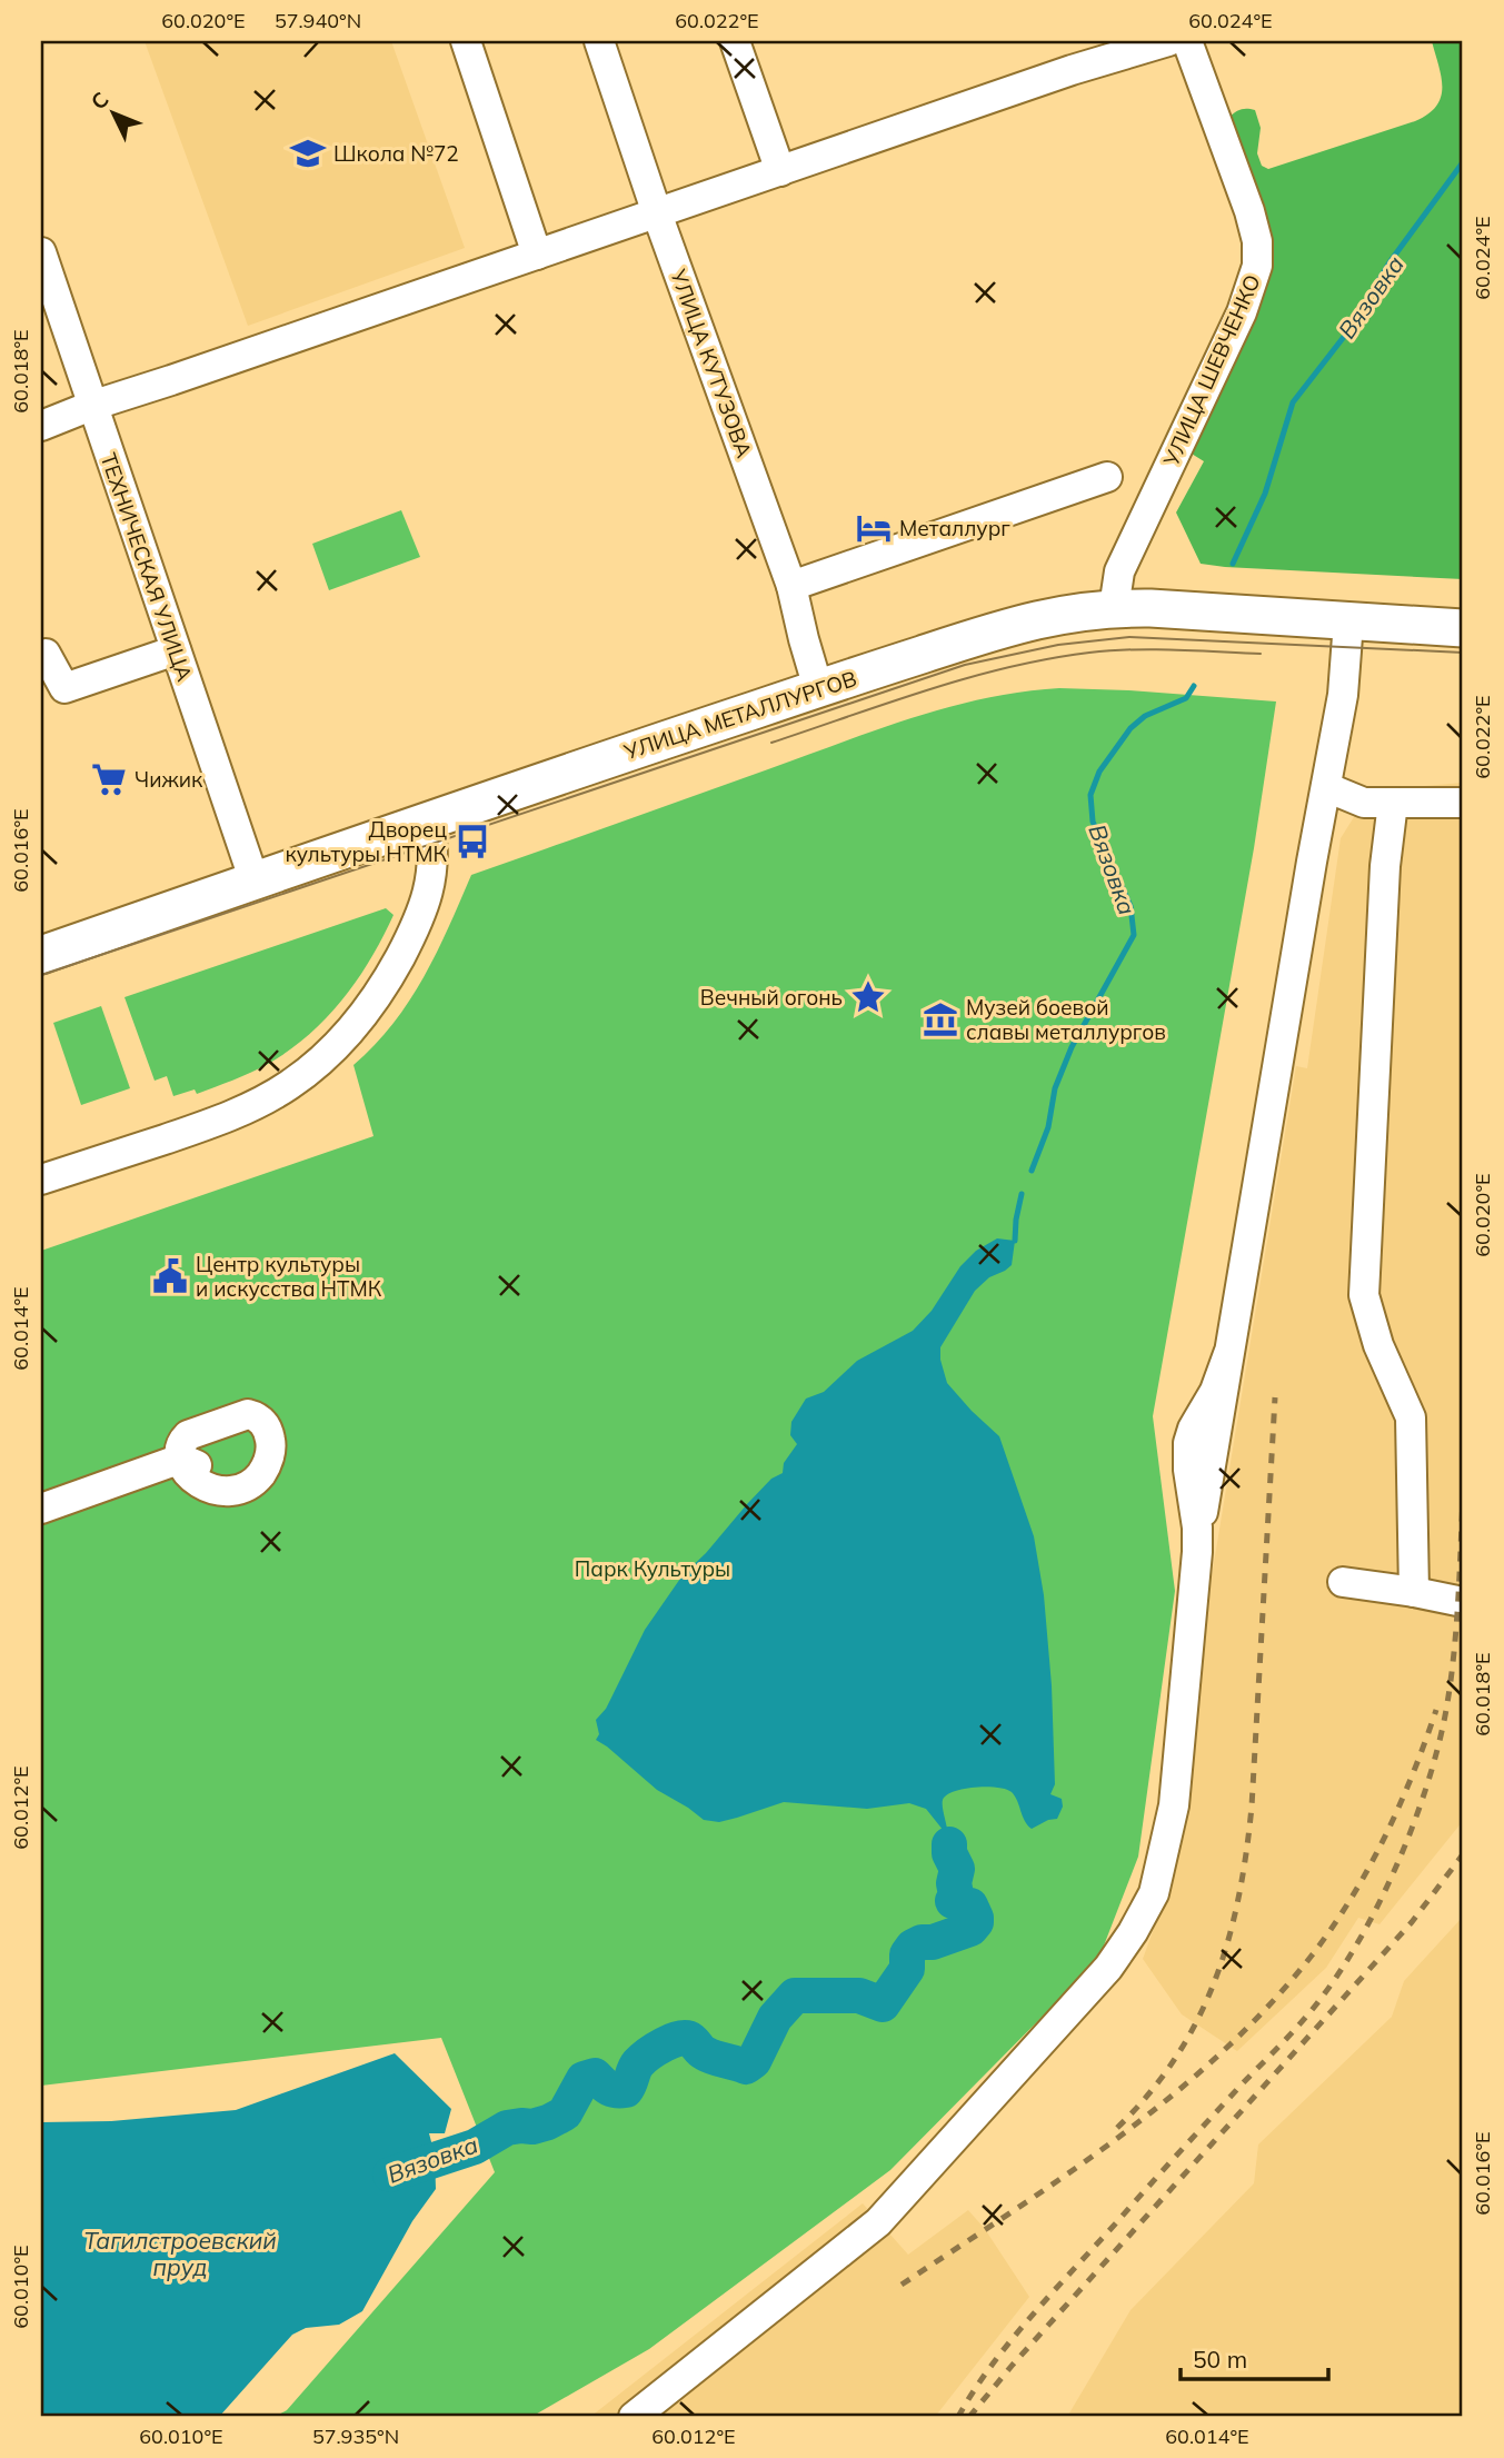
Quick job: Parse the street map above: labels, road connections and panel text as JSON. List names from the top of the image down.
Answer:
{
  "streets": {
    "main road": ["УЛИЦА МЕТАЛЛУРГОВ"],
    "street": ["УЛИЦА КУТУЗОВА", "УЛИЦА ШЕВЧЕНКО", "ТЕХНИЧЕСКАЯ УЛИЦА"]
  },
  "crossings": [
    ["УЛИЦА КУТУЗОВА", "УЛИЦА МЕТАЛЛУРГОВ"],
    ["УЛИЦА ШЕВЧЕНКО", "УЛИЦА МЕТАЛЛУРГОВ"],
    ["ТЕХНИЧЕСКАЯ УЛИЦА", "УЛИЦА МЕТАЛЛУРГОВ"]
  ],
  "water": ["Вязовка", "Тагилстроевский пруд"],
  "parks": ["Парк Культуры"],
  "places": {
    "school or university": ["Школа №72"],
    "hotel": ["Металлург"],
    "supermarket": ["Чижик"],
    "bus stop": ["Дворец культуры НТМК"],
    "place": ["Вечный огонь"],
    "museum": ["Музей боевой славы металлургов"],
    "public building": ["Центр культуры и искусства НТМК"]
  },
  "scale_bar": "50 m",
  "north": "top left",
  "coordinates": [
    "60.020°E",
    "57.940°N",
    "60.022°E",
    "60.024°E",
    "60.018°E",
    "60.016°E",
    "60.014°E",
    "60.012°E",
    "60.010°E",
    "57.935°N"
  ]
}
